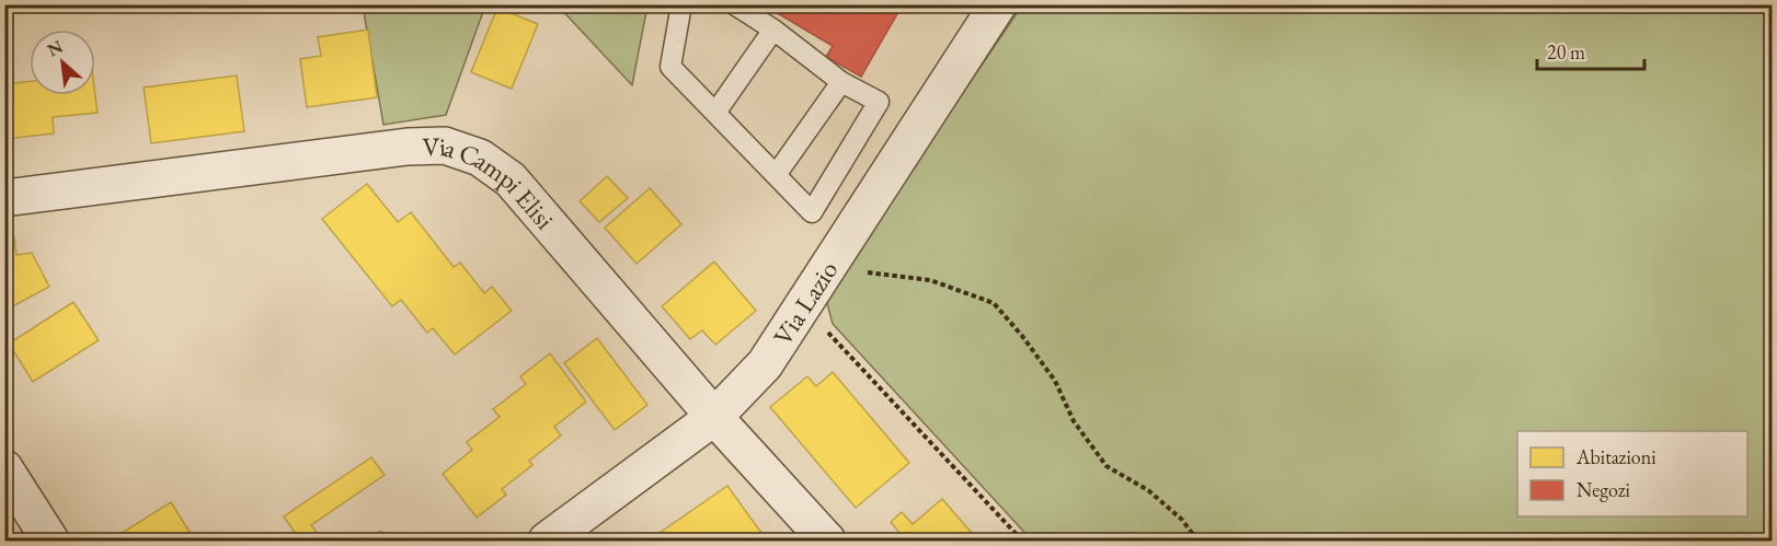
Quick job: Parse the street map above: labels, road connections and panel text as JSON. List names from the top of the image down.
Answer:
{
  "streets": {
    "street": ["Via Campi Elisi", "Via Lazio"]
  },
  "crossings": [
    ["Via Campi Elisi", "Via Lazio"]
  ],
  "legend": ["Abitazioni", "Negozi"],
  "scale_bar": "20 m",
  "north": "top left"
}
